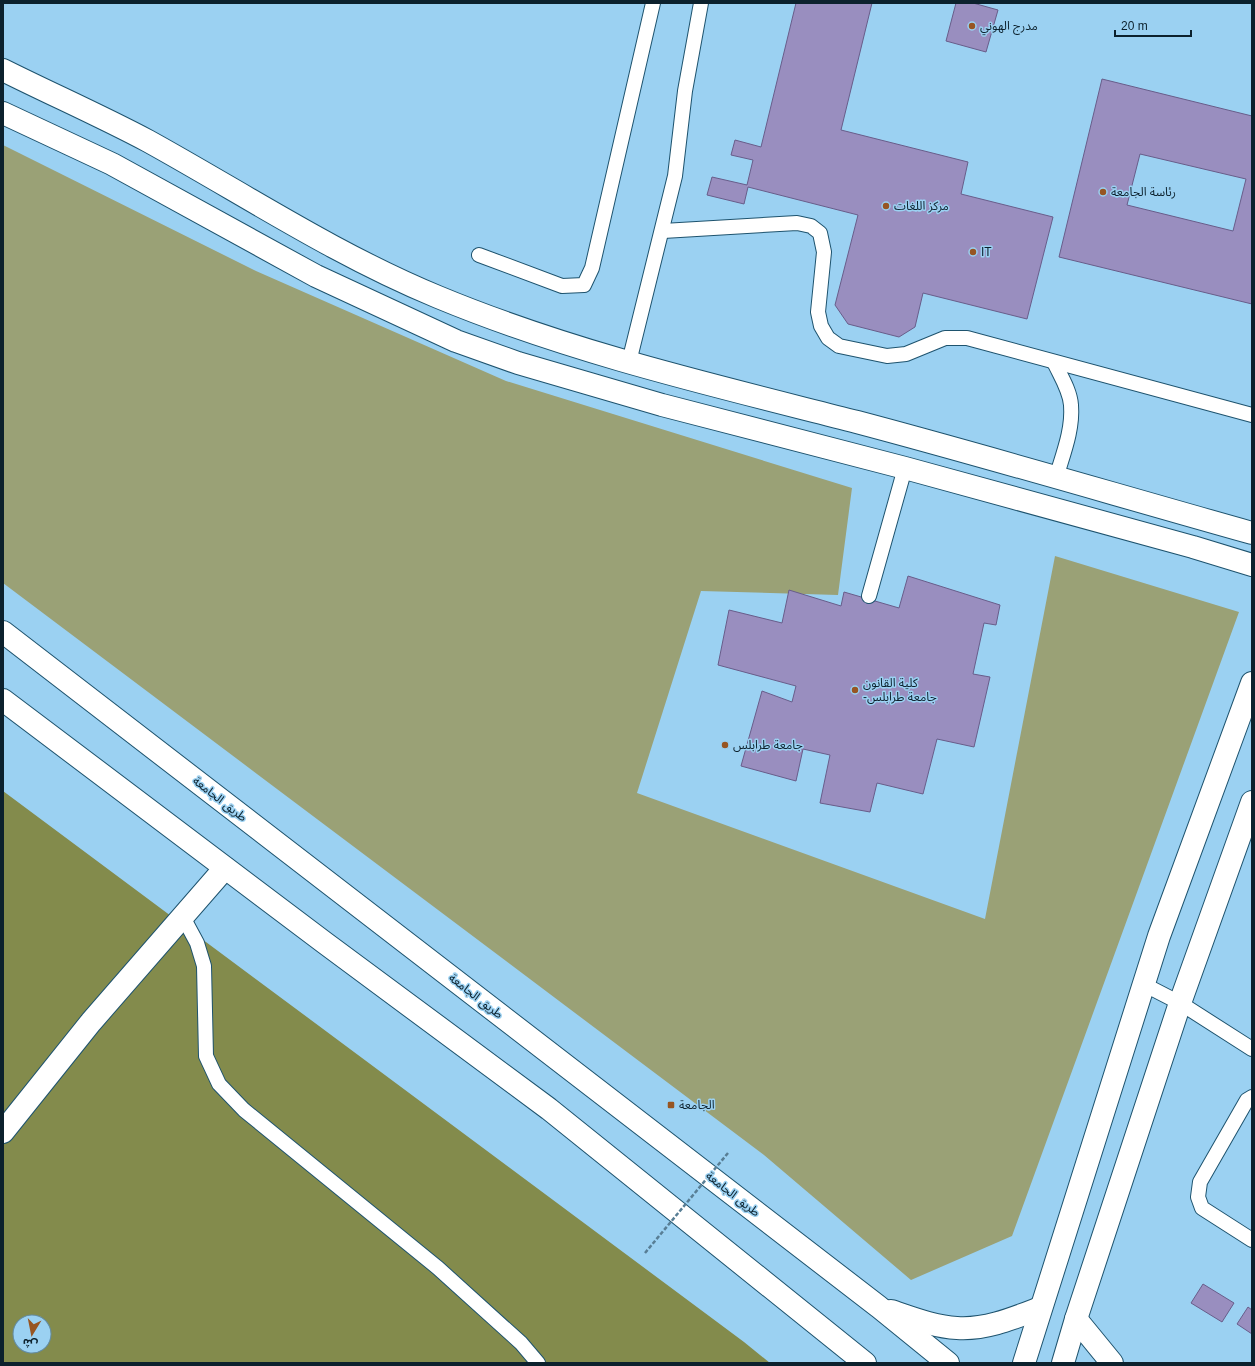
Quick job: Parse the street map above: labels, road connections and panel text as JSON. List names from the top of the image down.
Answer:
{
  "streets": {
    "main road": ["طريق الجامعة"]
  },
  "places": {
    "other": [
      "مدرج الهوني",
      "رئاسة الجامعة",
      "مركز اللغات",
      "IT",
      "كلية القانون -جامعة طرابلس",
      "جامعة طرابلس"
    ],
    "transit": ["الجامعة"]
  },
  "scale_bar": "20 m",
  "north": "bottom"
}
